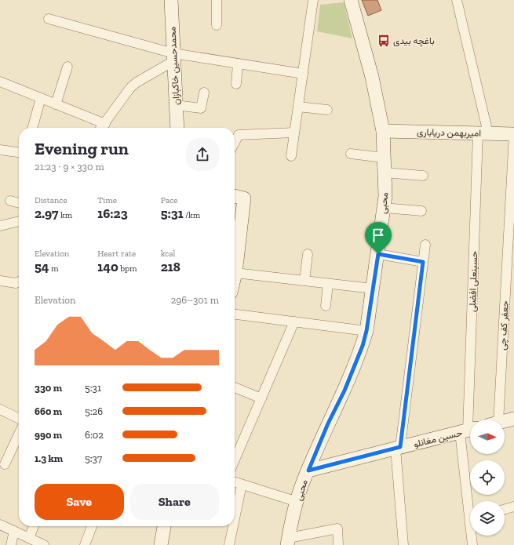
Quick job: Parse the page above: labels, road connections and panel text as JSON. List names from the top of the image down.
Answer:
{
  "streets": {
    "street": [
      "محمدحسین خاکبازان",
      "امیربهمن دریاباری",
      "محبی",
      "حسینعلی افضلی",
      "جعفر کف چی",
      "حسین مغانلو"
    ]
  },
  "crossings": [
    ["امیربهمن دریاباری", "محبی"],
    ["امیربهمن دریاباری", "حسینعلی افضلی"],
    ["امیربهمن دریاباری", "جعفر کف چی"],
    ["محبی", "حسین مغانلو"],
    ["حسینعلی افضلی", "حسین مغانلو"]
  ],
  "places": {
    "bus stop": ["باغچه بیدی"]
  },
  "north": "right",
  "page": {
    "heading": ["Evening run", "21:23 · 9 × 330 m"],
    "stats": [
      ["Distance", "2.97 km"],
      ["Time", "16:23"],
      ["Pace", "5:31 /km"],
      ["Elevation", "54 m"],
      ["Heart rate", "140 bpm"],
      ["kcal", "218"]
    ],
    "chart": ["Elevation", "296–301 m"],
    "list": [
      {
        "name": "330 m",
        "note": "5:31"
      },
      {
        "name": "660 m",
        "note": "5:26"
      },
      {
        "name": "990 m",
        "note": "6:02"
      },
      {
        "name": "1.3 km",
        "note": "5:37"
      }
    ],
    "buttons": ["Save", "Share"]
  }
}
